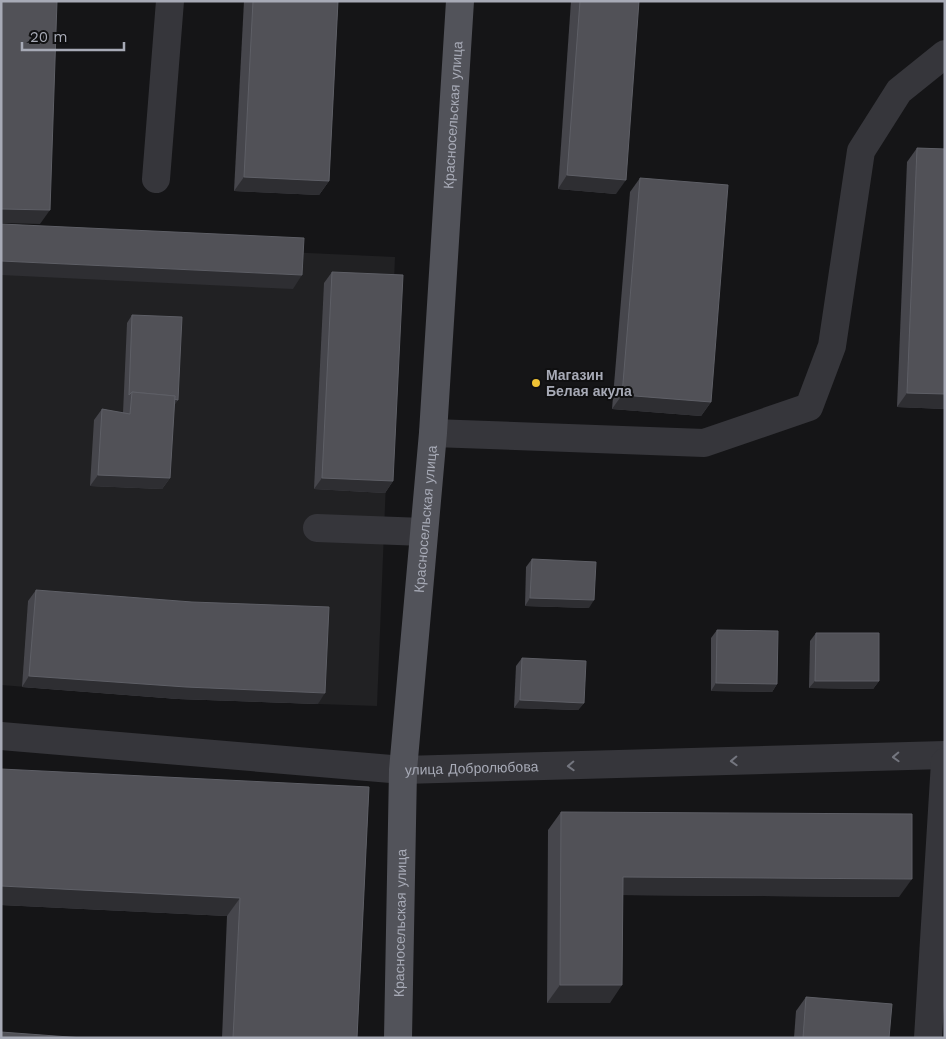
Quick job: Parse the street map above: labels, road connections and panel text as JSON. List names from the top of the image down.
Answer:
{
  "streets": {
    "main road": ["Красносельская улица"],
    "street": ["улица Добролюбова"]
  },
  "crossings": [
    ["Красносельская улица", "улица Добролюбова"]
  ],
  "one_way": ["улица Добролюбова"],
  "places": ["Магазин Белая акула"],
  "scale_bar": "20 m"
}
